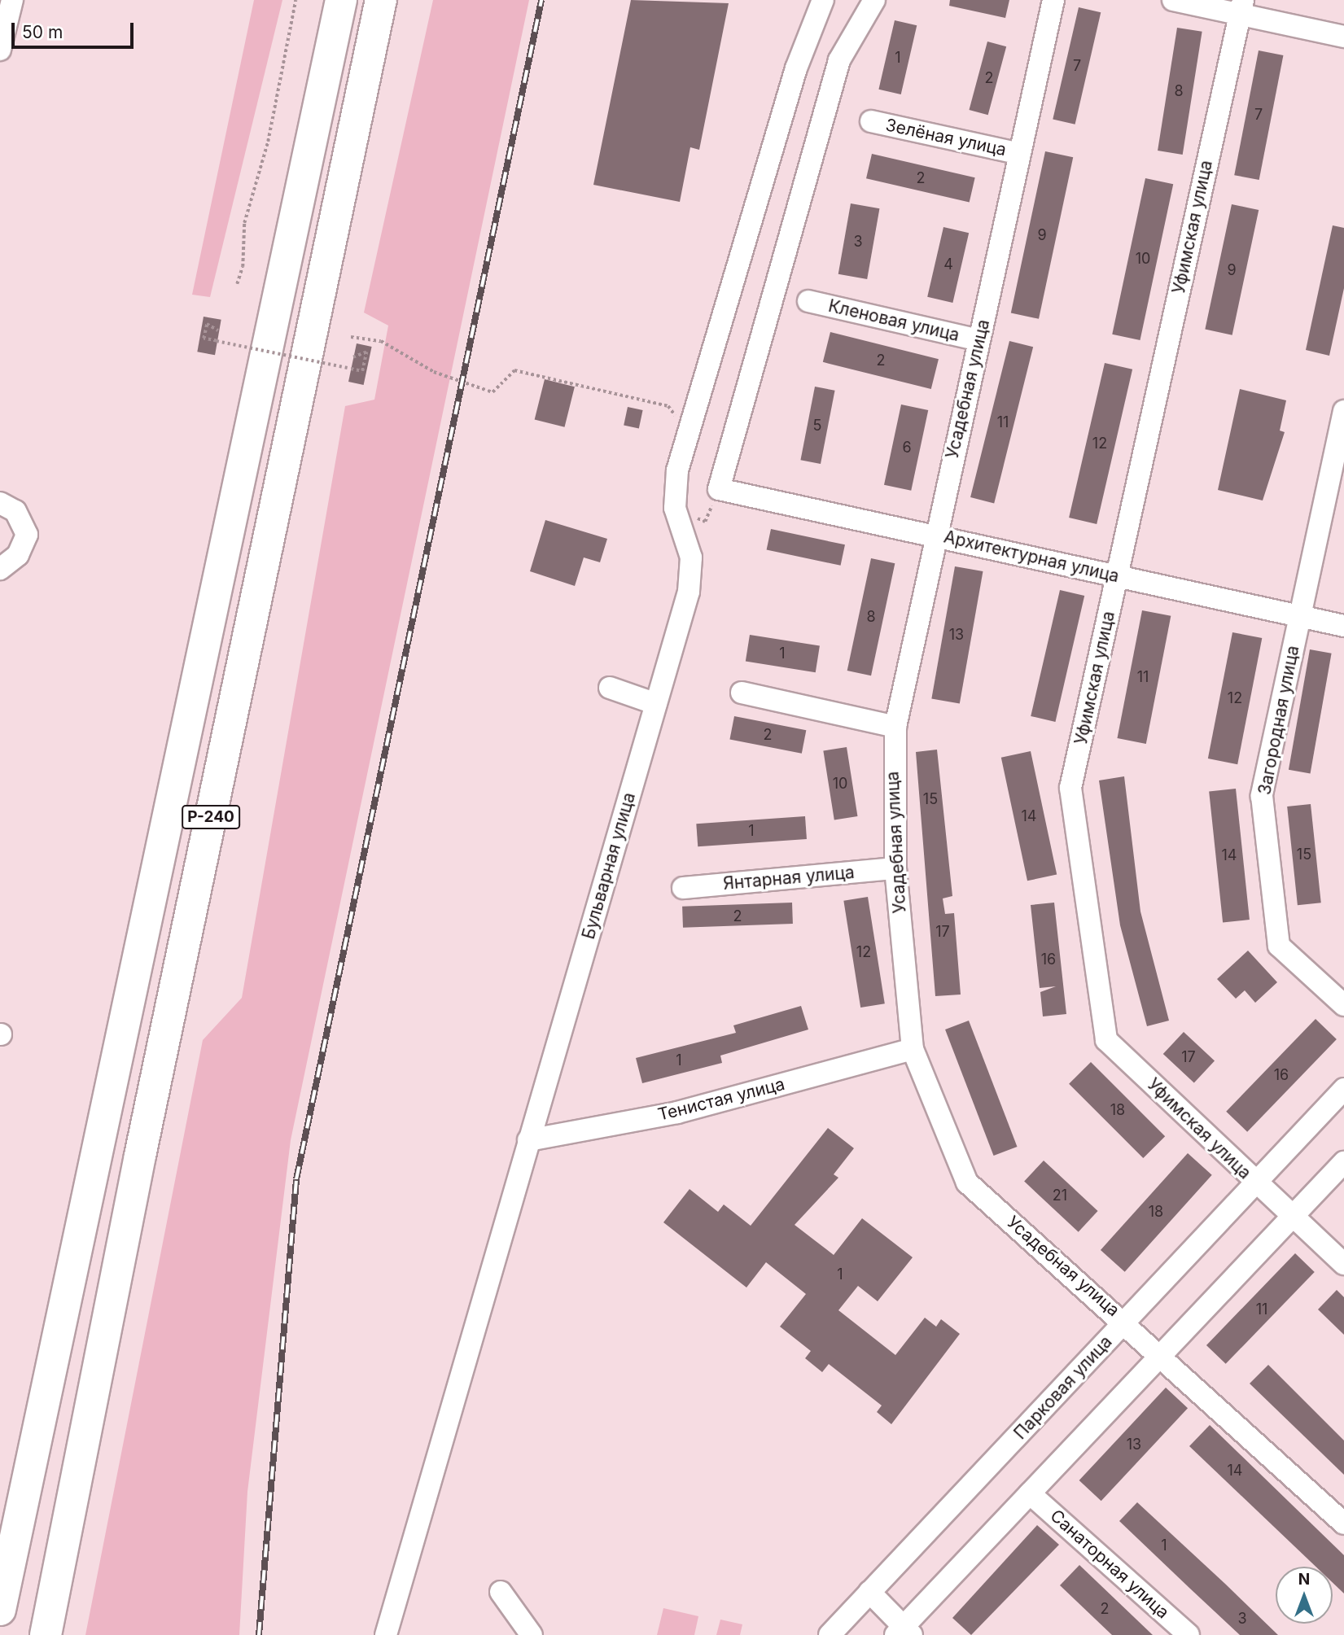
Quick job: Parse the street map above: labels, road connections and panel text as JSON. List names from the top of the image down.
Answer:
{
  "streets": {
    "highway": ["Р-240"],
    "street": [
      "Зелёная улица",
      "Уфимская улица",
      "Кленовая улица",
      "Усадебная улица",
      "Архитектурная улица",
      "Загородная улица",
      "Бульварная улица",
      "Янтарная улица",
      "Тенистая улица",
      "Парковая улица",
      "Санаторная улица"
    ]
  },
  "crossings": [
    ["Зелёная улица", "Усадебная улица"],
    ["Уфимская улица", "Архитектурная улица"],
    ["Уфимская улица", "Парковая улица"],
    ["Кленовая улица", "Усадебная улица"],
    ["Усадебная улица", "Архитектурная улица"],
    ["Усадебная улица", "Янтарная улица"],
    ["Усадебная улица", "Тенистая улица"],
    ["Усадебная улица", "Парковая улица"],
    ["Архитектурная улица", "Загородная улица"],
    ["Бульварная улица", "Тенистая улица"]
  ],
  "house_numbers": [
    "1",
    "7",
    "2",
    "8",
    "7",
    "2",
    "9",
    "3",
    "10",
    "4",
    "9",
    "2",
    "11",
    "5",
    "12",
    "6",
    "8",
    "13",
    "1",
    "11",
    "12",
    "2",
    "10",
    "15",
    "14",
    "1",
    "15",
    "14",
    "2",
    "17",
    "12",
    "16",
    "17",
    "1",
    "16",
    "18",
    "21",
    "18",
    "1",
    "11",
    "13",
    "14",
    "1",
    "2",
    "3"
  ],
  "scale_bar": "50 m",
  "north": "top"
}
